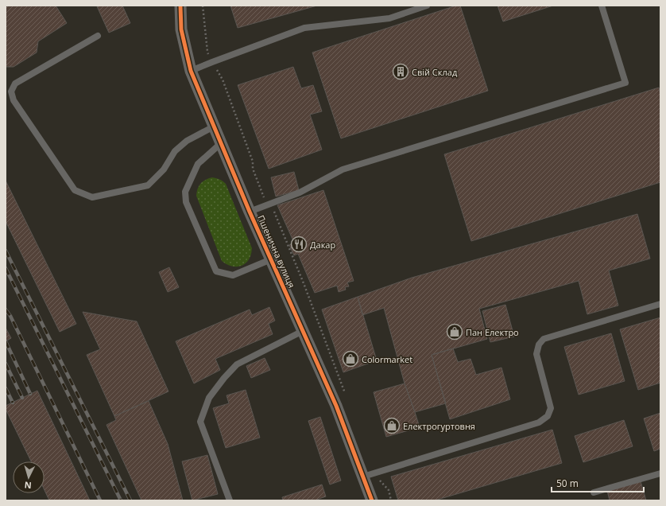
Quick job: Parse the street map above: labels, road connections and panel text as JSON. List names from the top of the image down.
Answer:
{
  "streets": {
    "street": ["Пшенична вулиця"]
  },
  "places": {
    "building": ["Свій Склад"],
    "restaurant": ["Дакар"],
    "shop": ["Пан Електро", "Colormarket", "Електрогуртовня"]
  },
  "scale_bar": "50 m",
  "north": "bottom"
}
